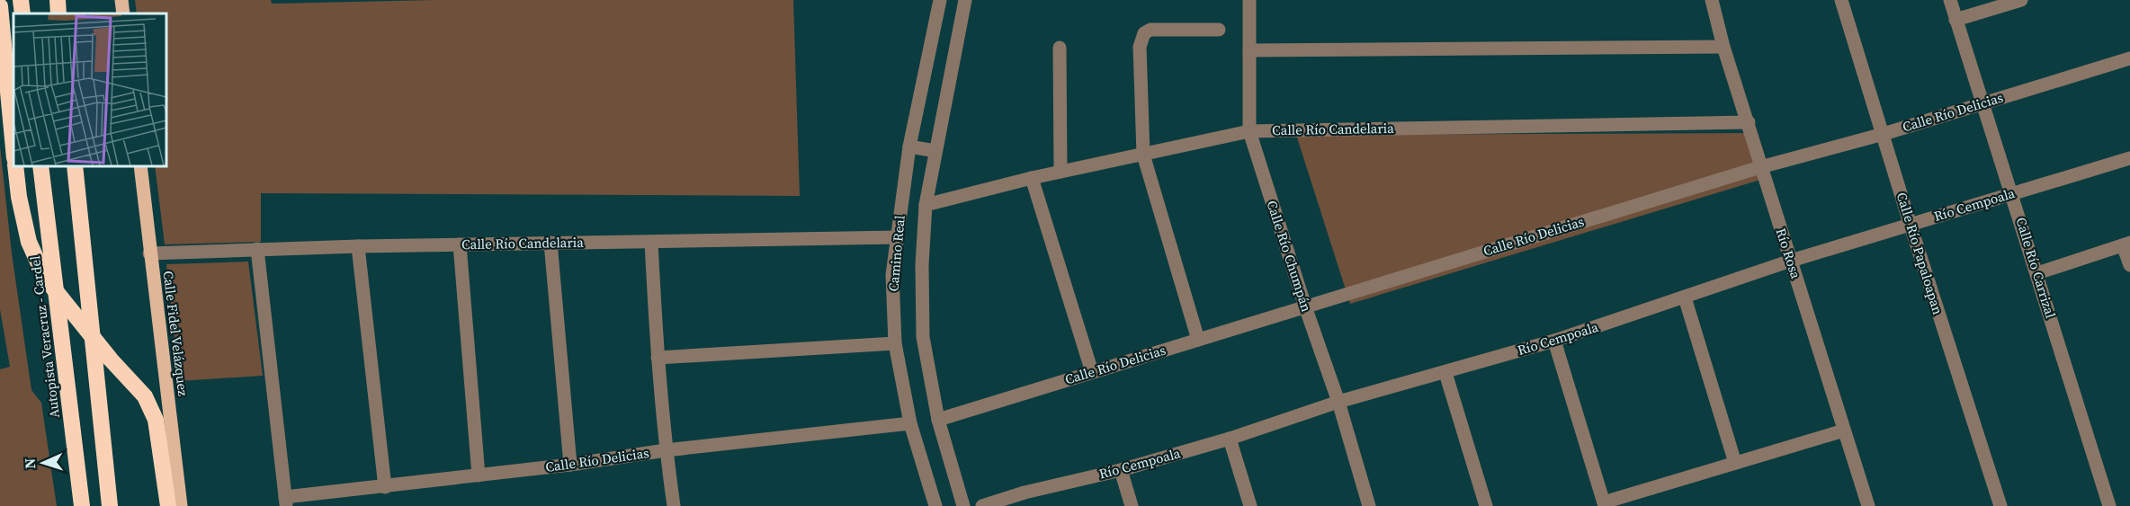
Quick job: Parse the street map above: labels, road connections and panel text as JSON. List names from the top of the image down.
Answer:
{
  "streets": {
    "highway": ["Autopista Veracruz - Cardel"],
    "main road": ["Calle Fidel Velázquez"],
    "street": [
      "Calle Río Delicias",
      "Calle Río Candelaria",
      "Río Cempoala",
      "Camino Real",
      "Río Rosa",
      "Calle Río Papaloapan",
      "Calle Río Chumpán",
      "Calle Río Carrizal"
    ]
  },
  "crossings": [
    ["Calle Río Delicias", "Camino Real"],
    ["Calle Río Delicias", "Río Rosa"],
    ["Calle Río Delicias", "Calle Río Papaloapan"],
    ["Calle Río Delicias", "Calle Río Chumpán"],
    ["Calle Río Delicias", "Calle Río Carrizal"],
    ["Calle Río Candelaria", "Camino Real"],
    ["Calle Río Candelaria", "Río Rosa"],
    ["Calle Río Candelaria", "Calle Río Chumpán"],
    ["Calle Río Candelaria", "Calle Fidel Velázquez"],
    ["Río Cempoala", "Río Rosa"],
    ["Río Cempoala", "Calle Río Papaloapan"],
    ["Río Cempoala", "Calle Río Chumpán"],
    ["Río Cempoala", "Calle Río Carrizal"]
  ],
  "north": "left"
}
